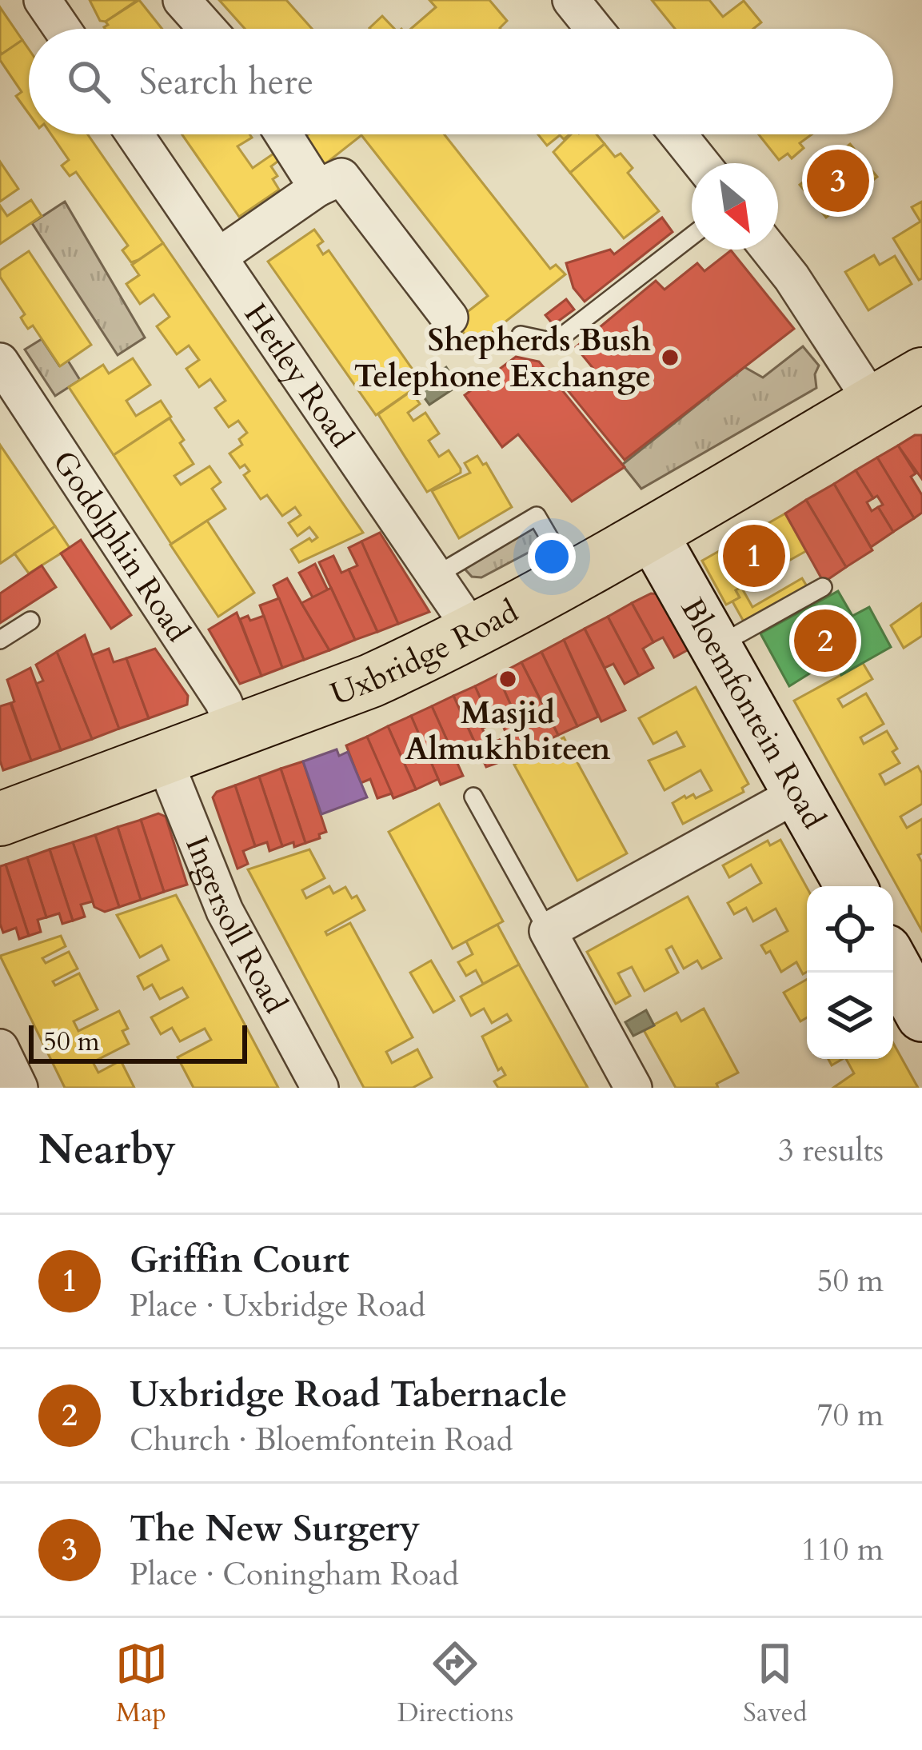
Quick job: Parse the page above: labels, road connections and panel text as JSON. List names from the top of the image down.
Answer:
{
  "streets": {
    "main road": ["Uxbridge Road"],
    "street": [
      "Hetley Road",
      "Godolphin Road",
      "Bloemfontein Road",
      "Ingersoll Road"
    ]
  },
  "crossings": [
    ["Hetley Road", "Uxbridge Road"],
    ["Godolphin Road", "Uxbridge Road"],
    ["Uxbridge Road", "Bloemfontein Road"],
    ["Uxbridge Road", "Ingersoll Road"]
  ],
  "places": ["Shepherds Bush Telephone Exchange", "Masjid Almukhbiteen"],
  "scale_bar": "50 m",
  "north": "bottom right",
  "page": {
    "search": "Search here",
    "pins": ["3", "1", "2"],
    "scale": "50 m",
    "heading": ["Nearby", "3 results"],
    "list": [
      {
        "mark": "1",
        "name": "Griffin Court",
        "note": "Place · Uxbridge Road",
        "value": "50 m"
      },
      {
        "mark": "2",
        "name": "Uxbridge Road Tabernacle",
        "note": "Church · Bloemfontein Road",
        "value": "70 m"
      },
      {
        "mark": "3",
        "name": "The New Surgery",
        "note": "Place · Coningham Road",
        "value": "110 m"
      }
    ],
    "nav": ["Map", "Directions", "Saved"]
  }
}
